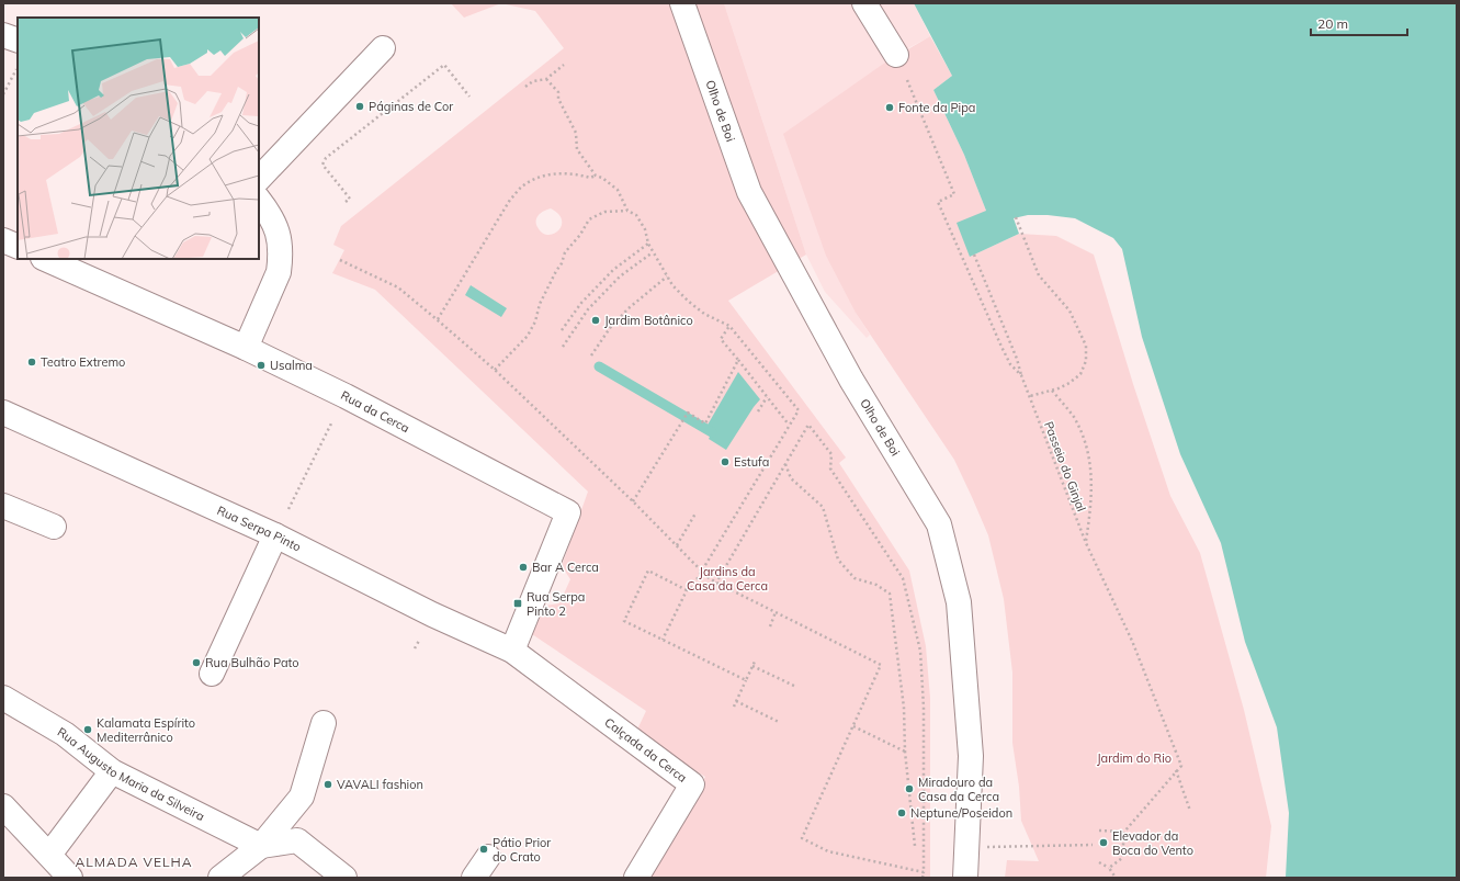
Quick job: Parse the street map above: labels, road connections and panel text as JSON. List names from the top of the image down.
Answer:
{
  "streets": {
    "street": [
      "Olho de Boi",
      "Rua da Cerca",
      "Rua Serpa Pinto",
      "Calçada da Cerca",
      "Rua Augusto Maria da Silveira"
    ],
    "path": ["Passeio do Ginjal"]
  },
  "crossings": [
    ["Rua da Cerca", "Rua Serpa Pinto"],
    ["Rua da Cerca", "Calçada da Cerca"],
    ["Rua Serpa Pinto", "Calçada da Cerca"]
  ],
  "districts": ["ALMADA VELHA"],
  "parks": ["Jardins da Casa da Cerca", "Jardim do Rio"],
  "places": {
    "other": [
      "Páginas de Cor",
      "Fonte da Pipa",
      "Jardim Botânico",
      "Teatro Extremo",
      "Usalma",
      "Estufa",
      "Bar A Cerca",
      "Rua Bulhão Pato",
      "Kalamata Espírito Mediterrânico",
      "VAVALI fashion",
      "Miradouro da Casa da Cerca",
      "Neptune/Poseidon",
      "Elevador da Boca do Vento",
      "Pátio Prior do Crato"
    ],
    "transit": ["Rua Serpa Pinto 2"]
  },
  "scale_bar": "20 m"
}
